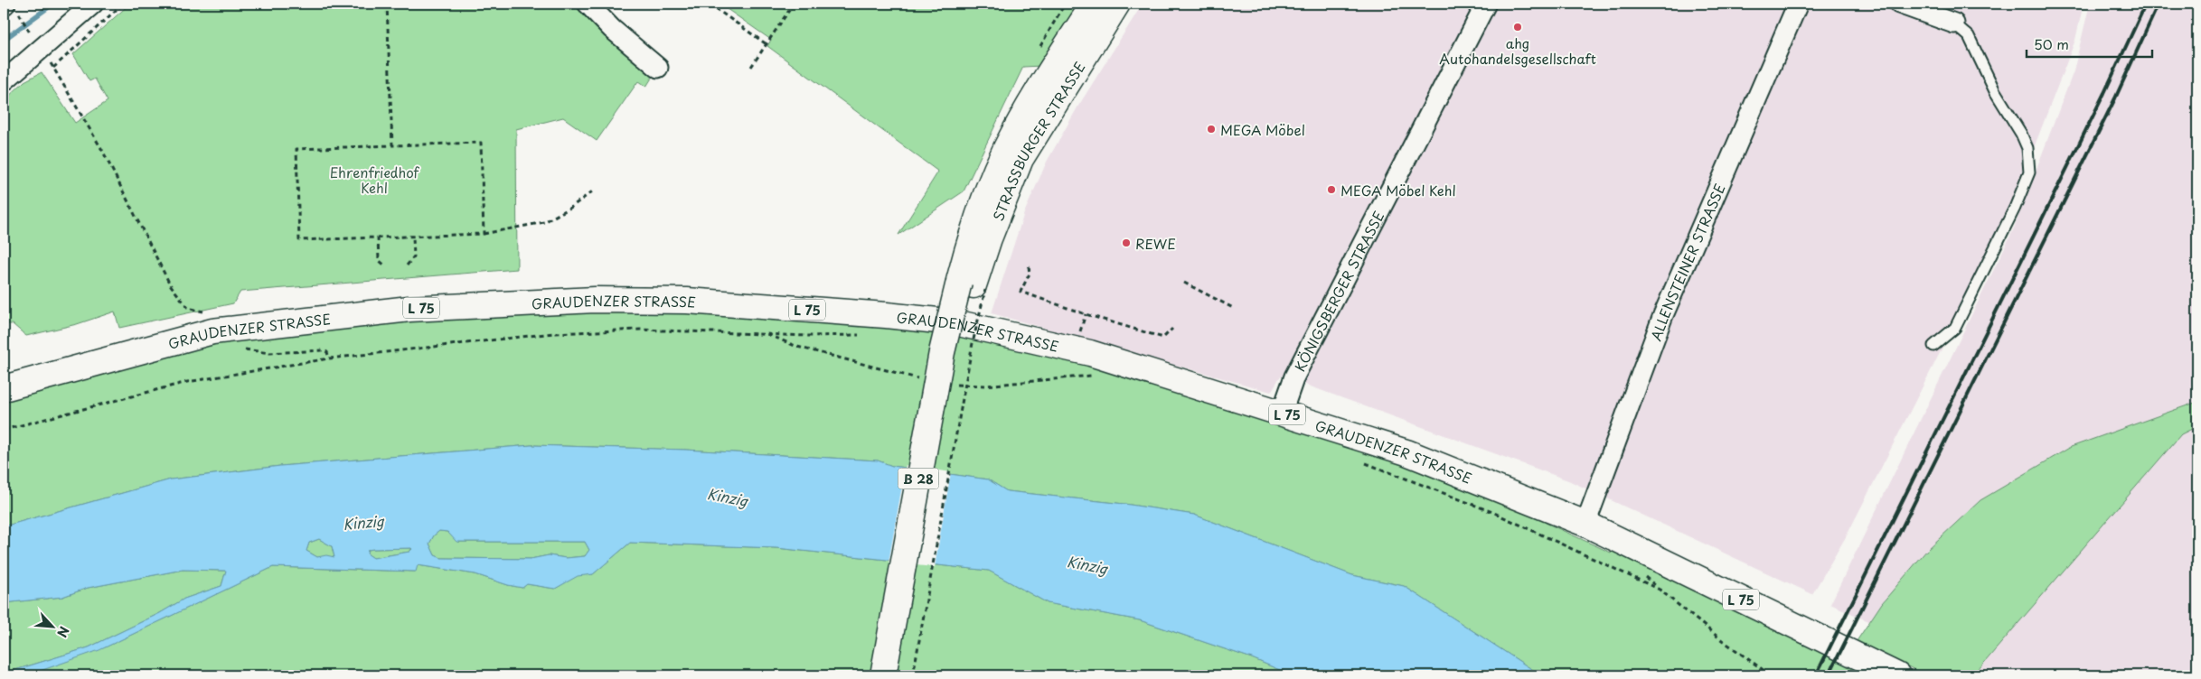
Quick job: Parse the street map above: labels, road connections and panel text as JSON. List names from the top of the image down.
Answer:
{
  "streets": {
    "main road": [
      "STRASSBURGER STRASSE",
      "GRAUDENZER STRASSE",
      "L 75",
      "B 28"
    ],
    "street": ["ALLENSTEINER STRASSE", "KÖNIGSBERGER STRASSE"]
  },
  "crossings": [
    ["STRASSBURGER STRASSE", "B 28"],
    ["ALLENSTEINER STRASSE", "GRAUDENZER STRASSE"],
    ["KÖNIGSBERGER STRASSE", "GRAUDENZER STRASSE"]
  ],
  "water": ["Kinzig"],
  "parks": ["Ehrenfriedhof Kehl"],
  "places": [
    "ahg Autohandelsgesellschaft",
    "MEGA Möbel",
    "MEGA Möbel Kehl",
    "REWE"
  ],
  "scale_bar": "50 m",
  "north": "bottom right"
}
